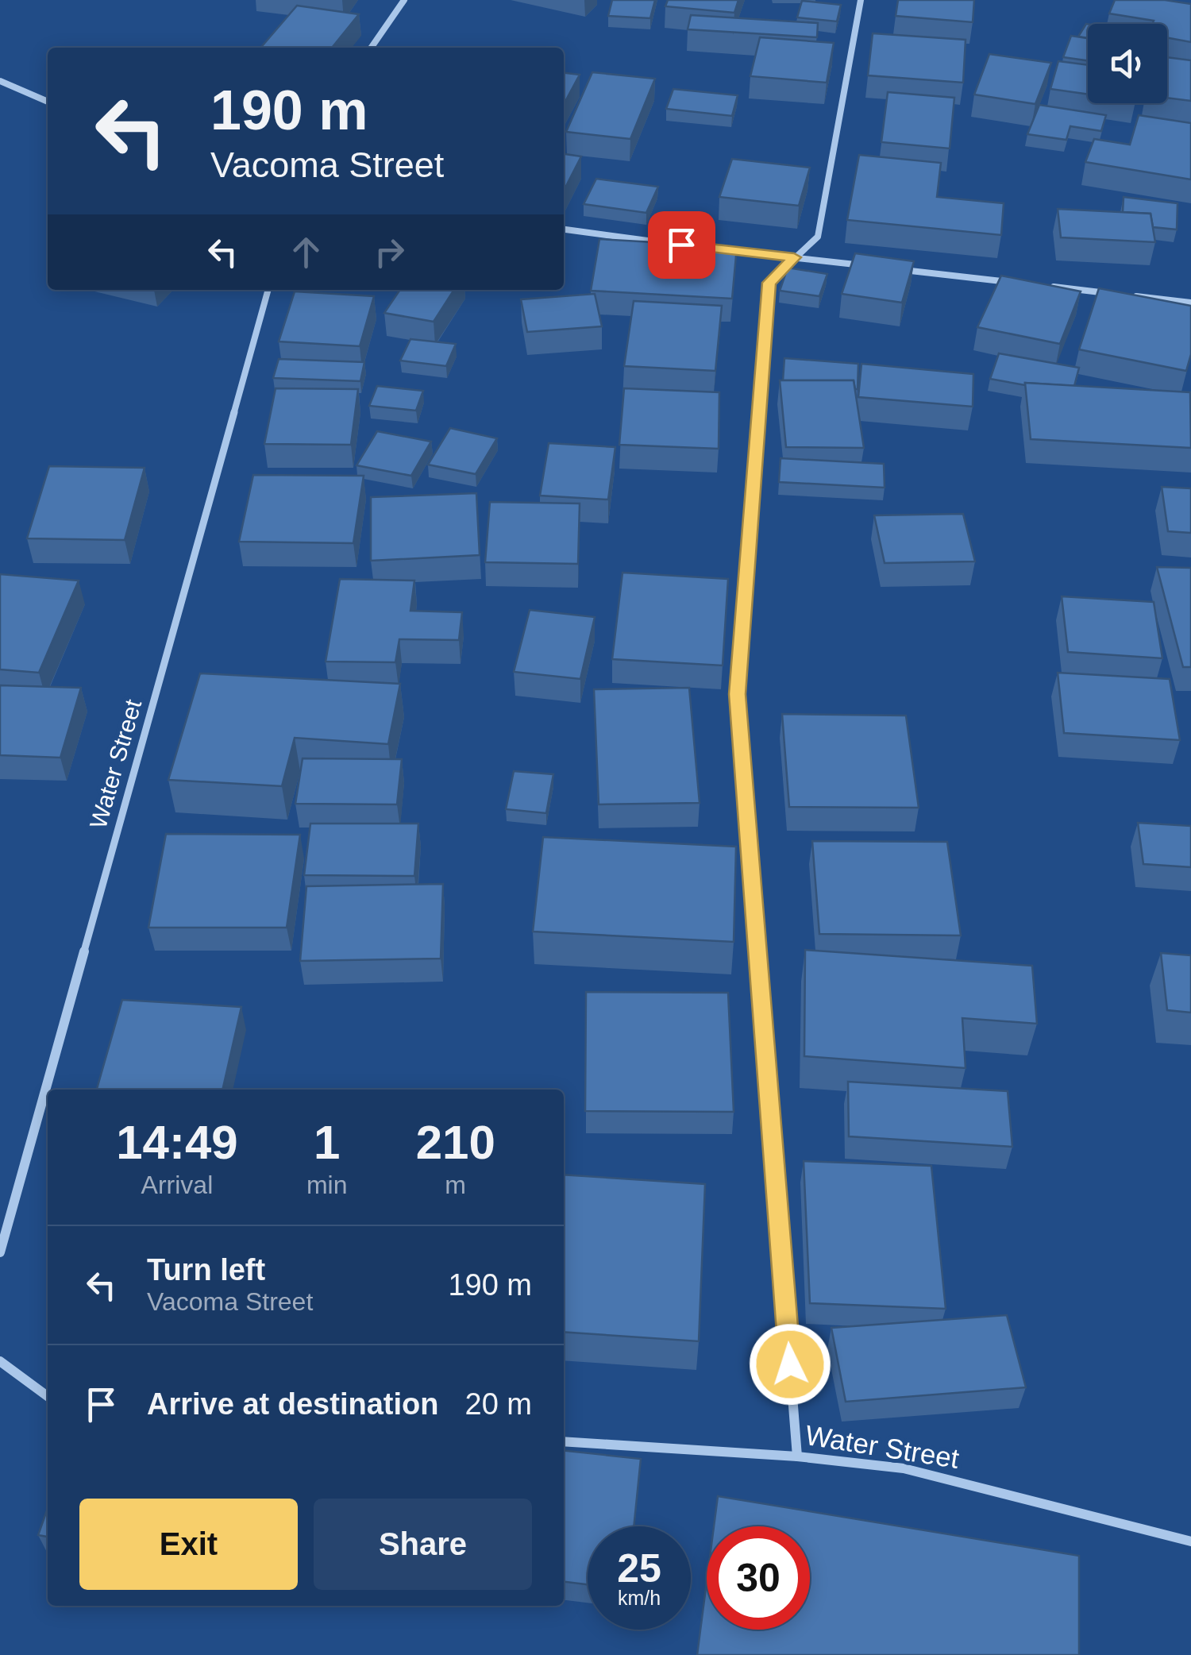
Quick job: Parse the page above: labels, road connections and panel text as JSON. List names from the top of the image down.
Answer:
{
  "streets": {
    "street": ["Water Street"]
  },
  "page": {
    "turn": ["190 m", "Vacoma Street"],
    "eta": [
      "14:49",
      "Arrival",
      "1",
      "min",
      "210",
      "m"
    ],
    "list": [
      {
        "name": "Turn left",
        "note": "Vacoma Street",
        "value": "190 m"
      },
      {
        "name": "Arrive at destination",
        "value": "20 m"
      }
    ],
    "buttons": ["Exit", "Share"],
    "speed": "25 km/h",
    "limit": "30"
  }
}
